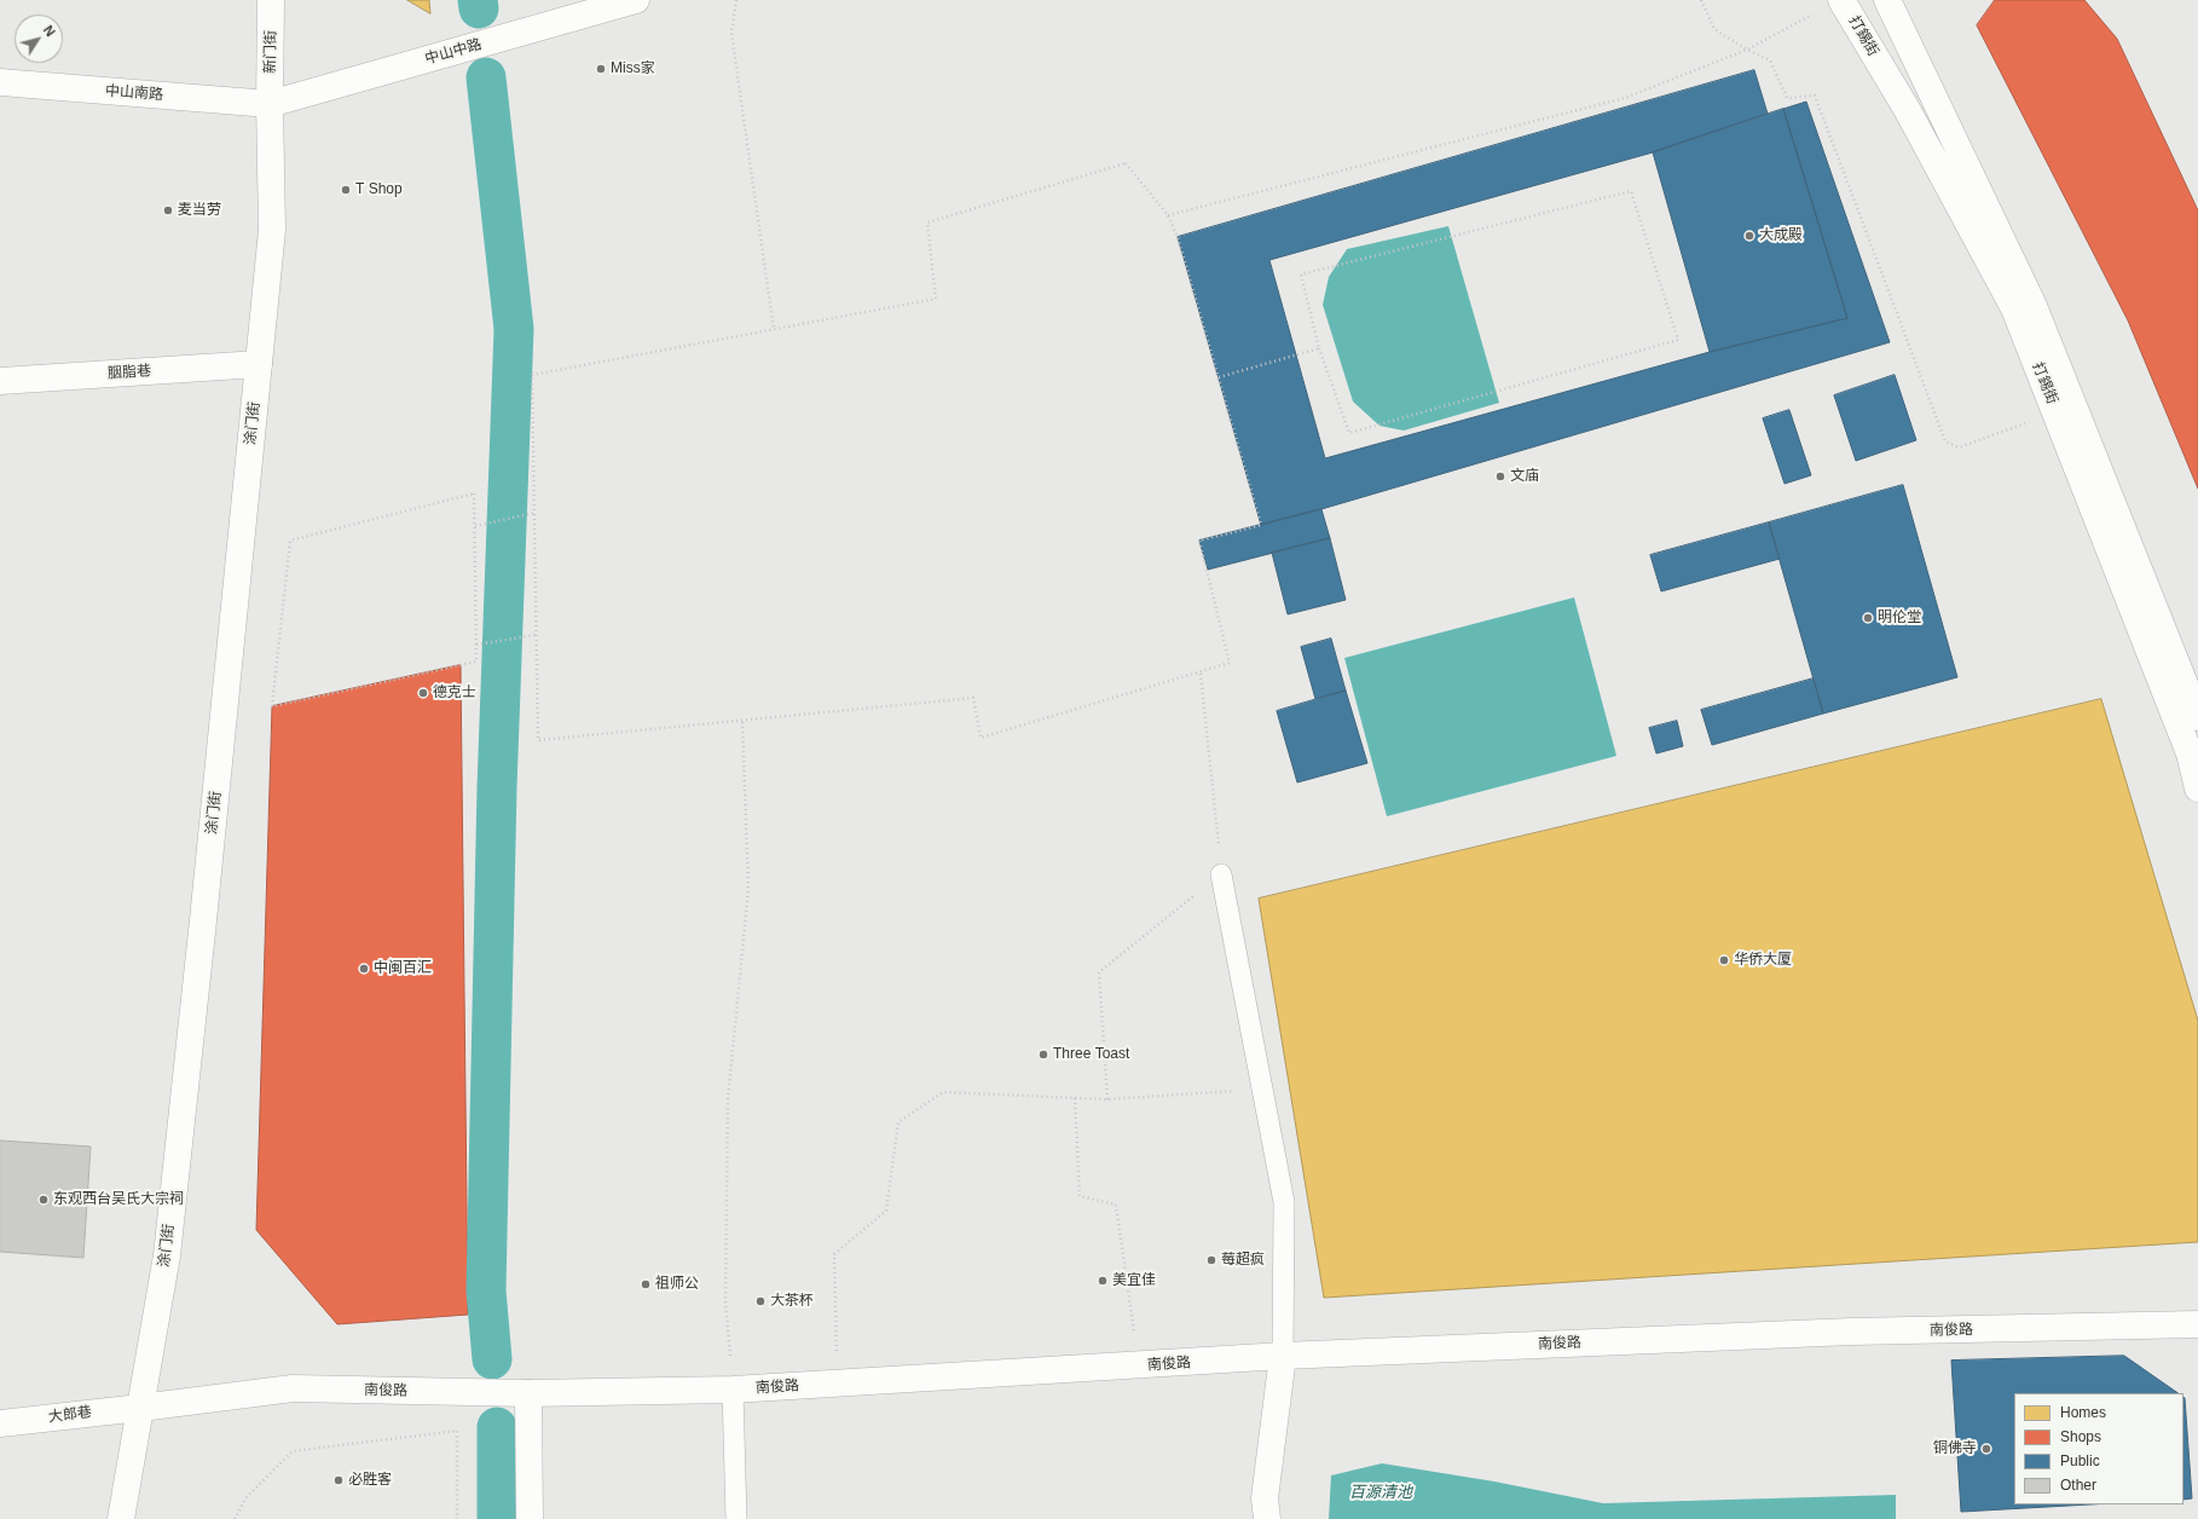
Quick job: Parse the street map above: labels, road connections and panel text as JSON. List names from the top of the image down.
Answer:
{
  "streets": {
    "main road": [
      "打錫街",
      "新门街",
      "中山中路",
      "中山南路",
      "胭脂巷",
      "涂门街",
      "南俊路",
      "大郎巷"
    ]
  },
  "crossings": [
    ["新门街", "中山中路"],
    ["新门街", "中山南路"],
    ["新门街", "涂门街"],
    ["中山中路", "中山南路"],
    ["中山中路", "涂门街"],
    ["中山南路", "涂门街"],
    ["胭脂巷", "涂门街"],
    ["涂门街", "南俊路"],
    ["涂门街", "大郎巷"],
    ["南俊路", "大郎巷"]
  ],
  "water": ["百源清池"],
  "places": [
    "Miss家",
    "T Shop",
    "麦当劳",
    "大成殿",
    "文庙",
    "明伦堂",
    "德克士",
    "华侨大厦",
    "中闽百汇",
    "Three Toast",
    "东观西台吴氏大宗祠",
    "莓超疯",
    "美宜佳",
    "祖师公",
    "大茶杯",
    "铜佛寺",
    "必胜客"
  ],
  "legend": [
    "Homes",
    "Shops",
    "Public",
    "Other"
  ],
  "north": "top right"
}
